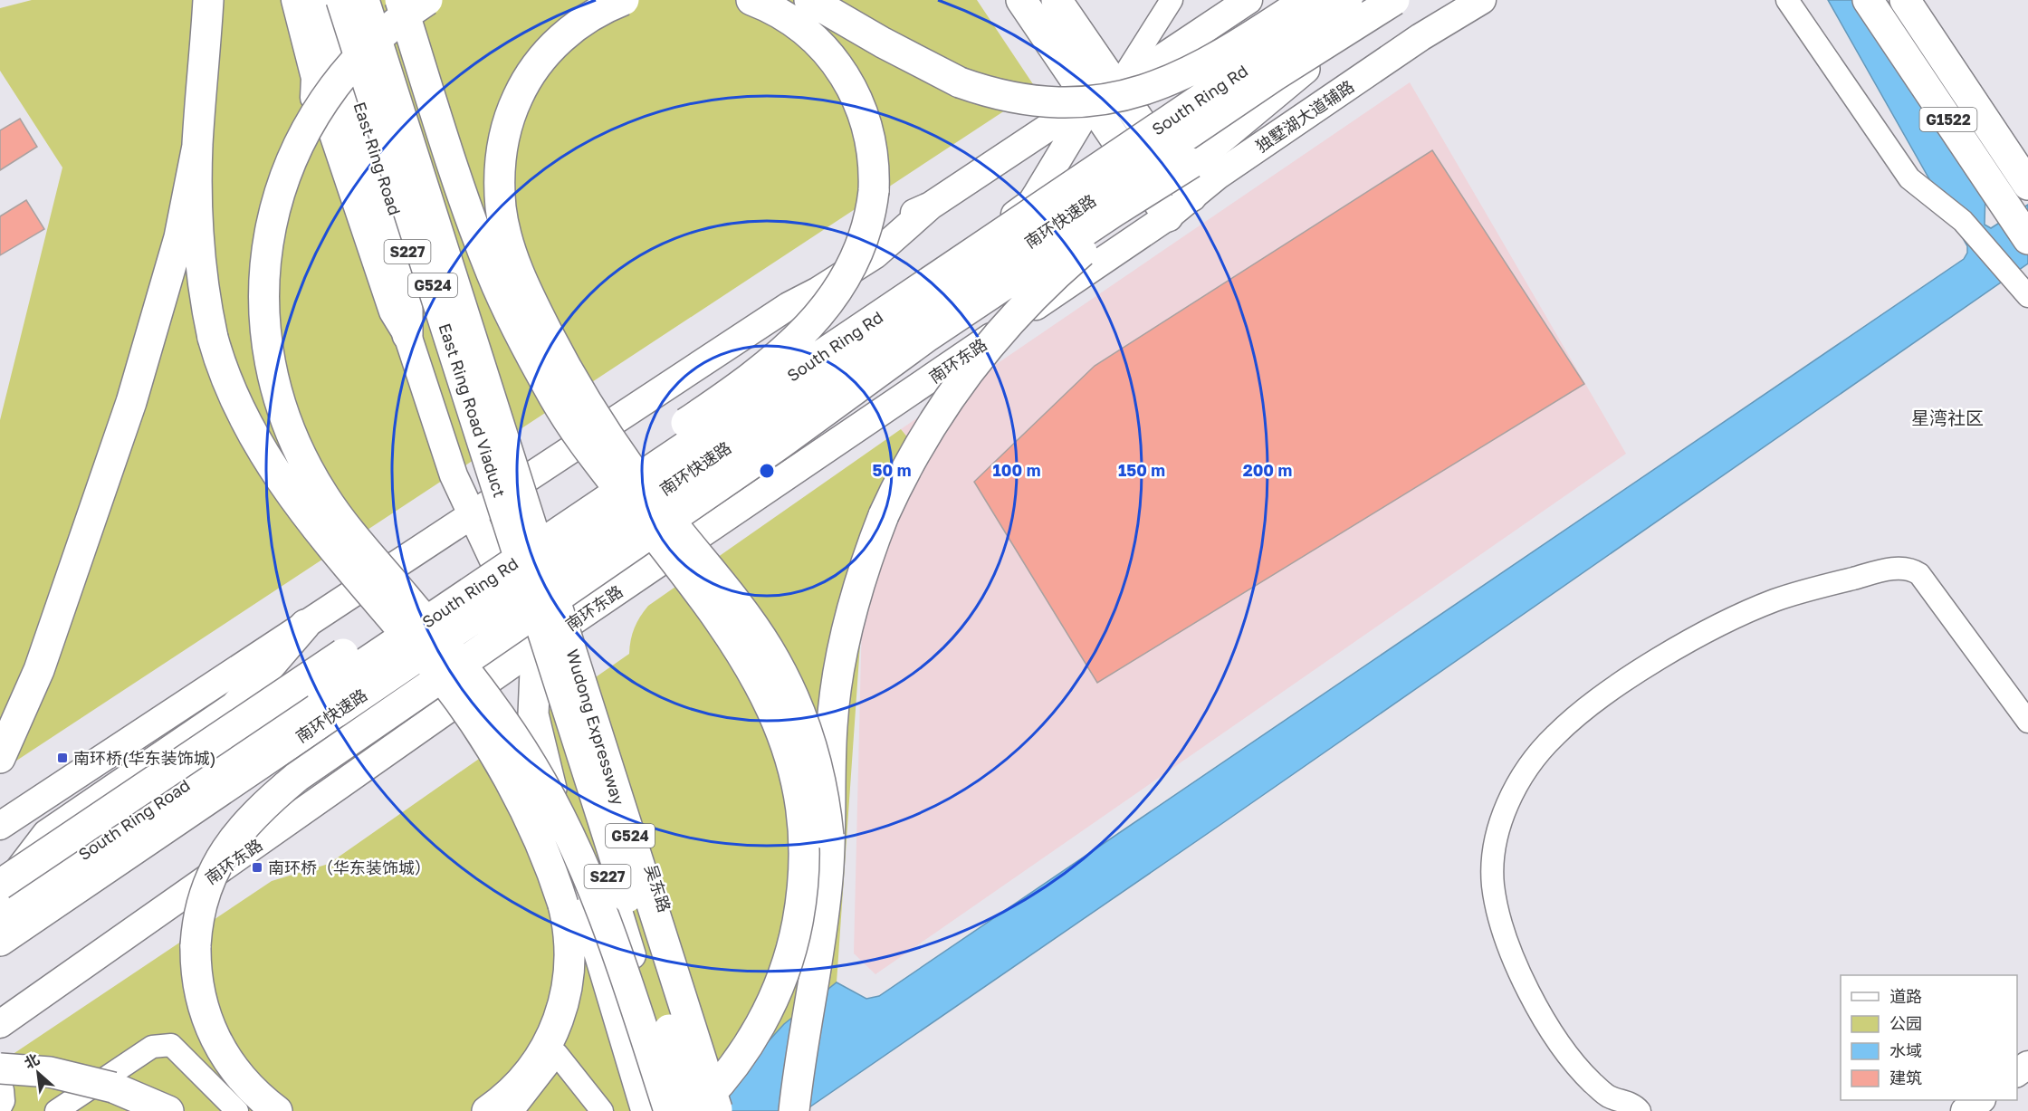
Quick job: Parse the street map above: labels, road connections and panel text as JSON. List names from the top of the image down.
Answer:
{
  "streets": {
    "highway": [
      "South Ring Rd",
      "G1522",
      "G524",
      "East Ring Road Viaduct",
      "Wudong Expressway"
    ],
    "main road": [
      "独墅湖大道辅路",
      "East Ring Road",
      "S227",
      "南环东路",
      "吴东路"
    ]
  },
  "crossings": [
    ["独墅湖大道辅路", "南环东路"],
    ["East Ring Road", "S227"],
    ["S227", "南环东路"],
    ["S227", "East Ring Road Viaduct"],
    ["S227", "Wudong Expressway"],
    ["S227", "吴东路"],
    ["南环东路", "吴东路"],
    ["East Ring Road Viaduct", "Wudong Expressway"]
  ],
  "districts": ["星湾社区"],
  "places": {
    "transit": ["南环桥(华东装饰城)", "南环桥（华东装饰城）"]
  },
  "legend": [
    "道路",
    "公园",
    "水域",
    "建筑"
  ],
  "north": "top left",
  "rings": [
    "50 m",
    "100 m",
    "150 m",
    "200 m"
  ]
}
